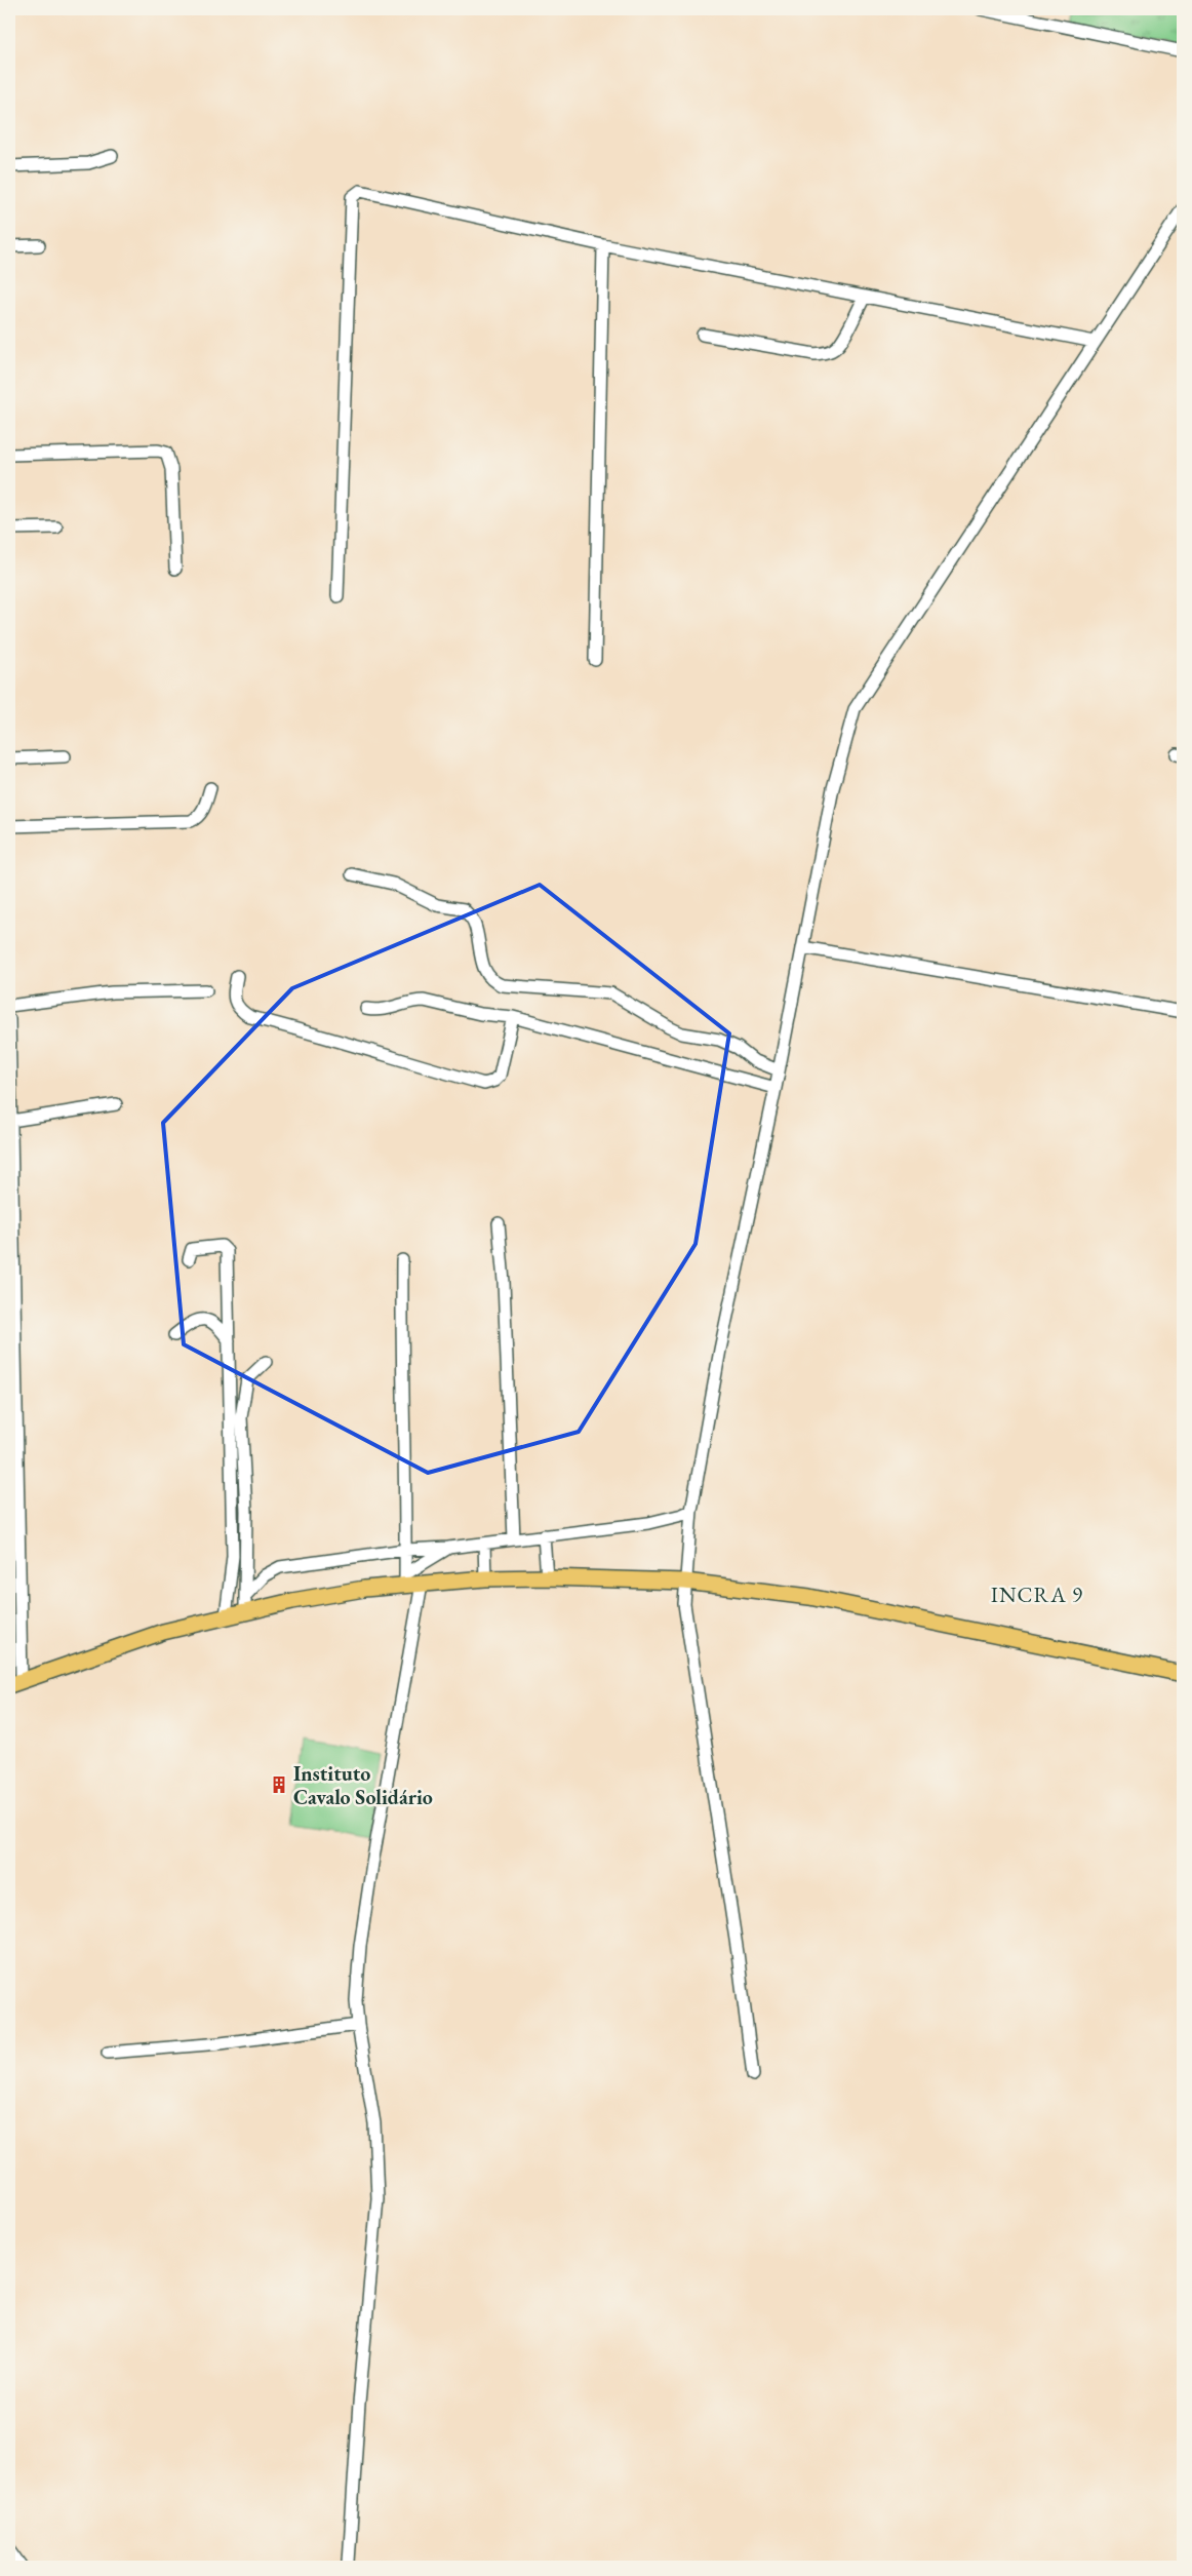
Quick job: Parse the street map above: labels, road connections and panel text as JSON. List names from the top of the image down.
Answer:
{
  "districts": ["INCRA 9"],
  "places": {
    "building": ["Instituto Cavalo Solidário"]
  }
}
